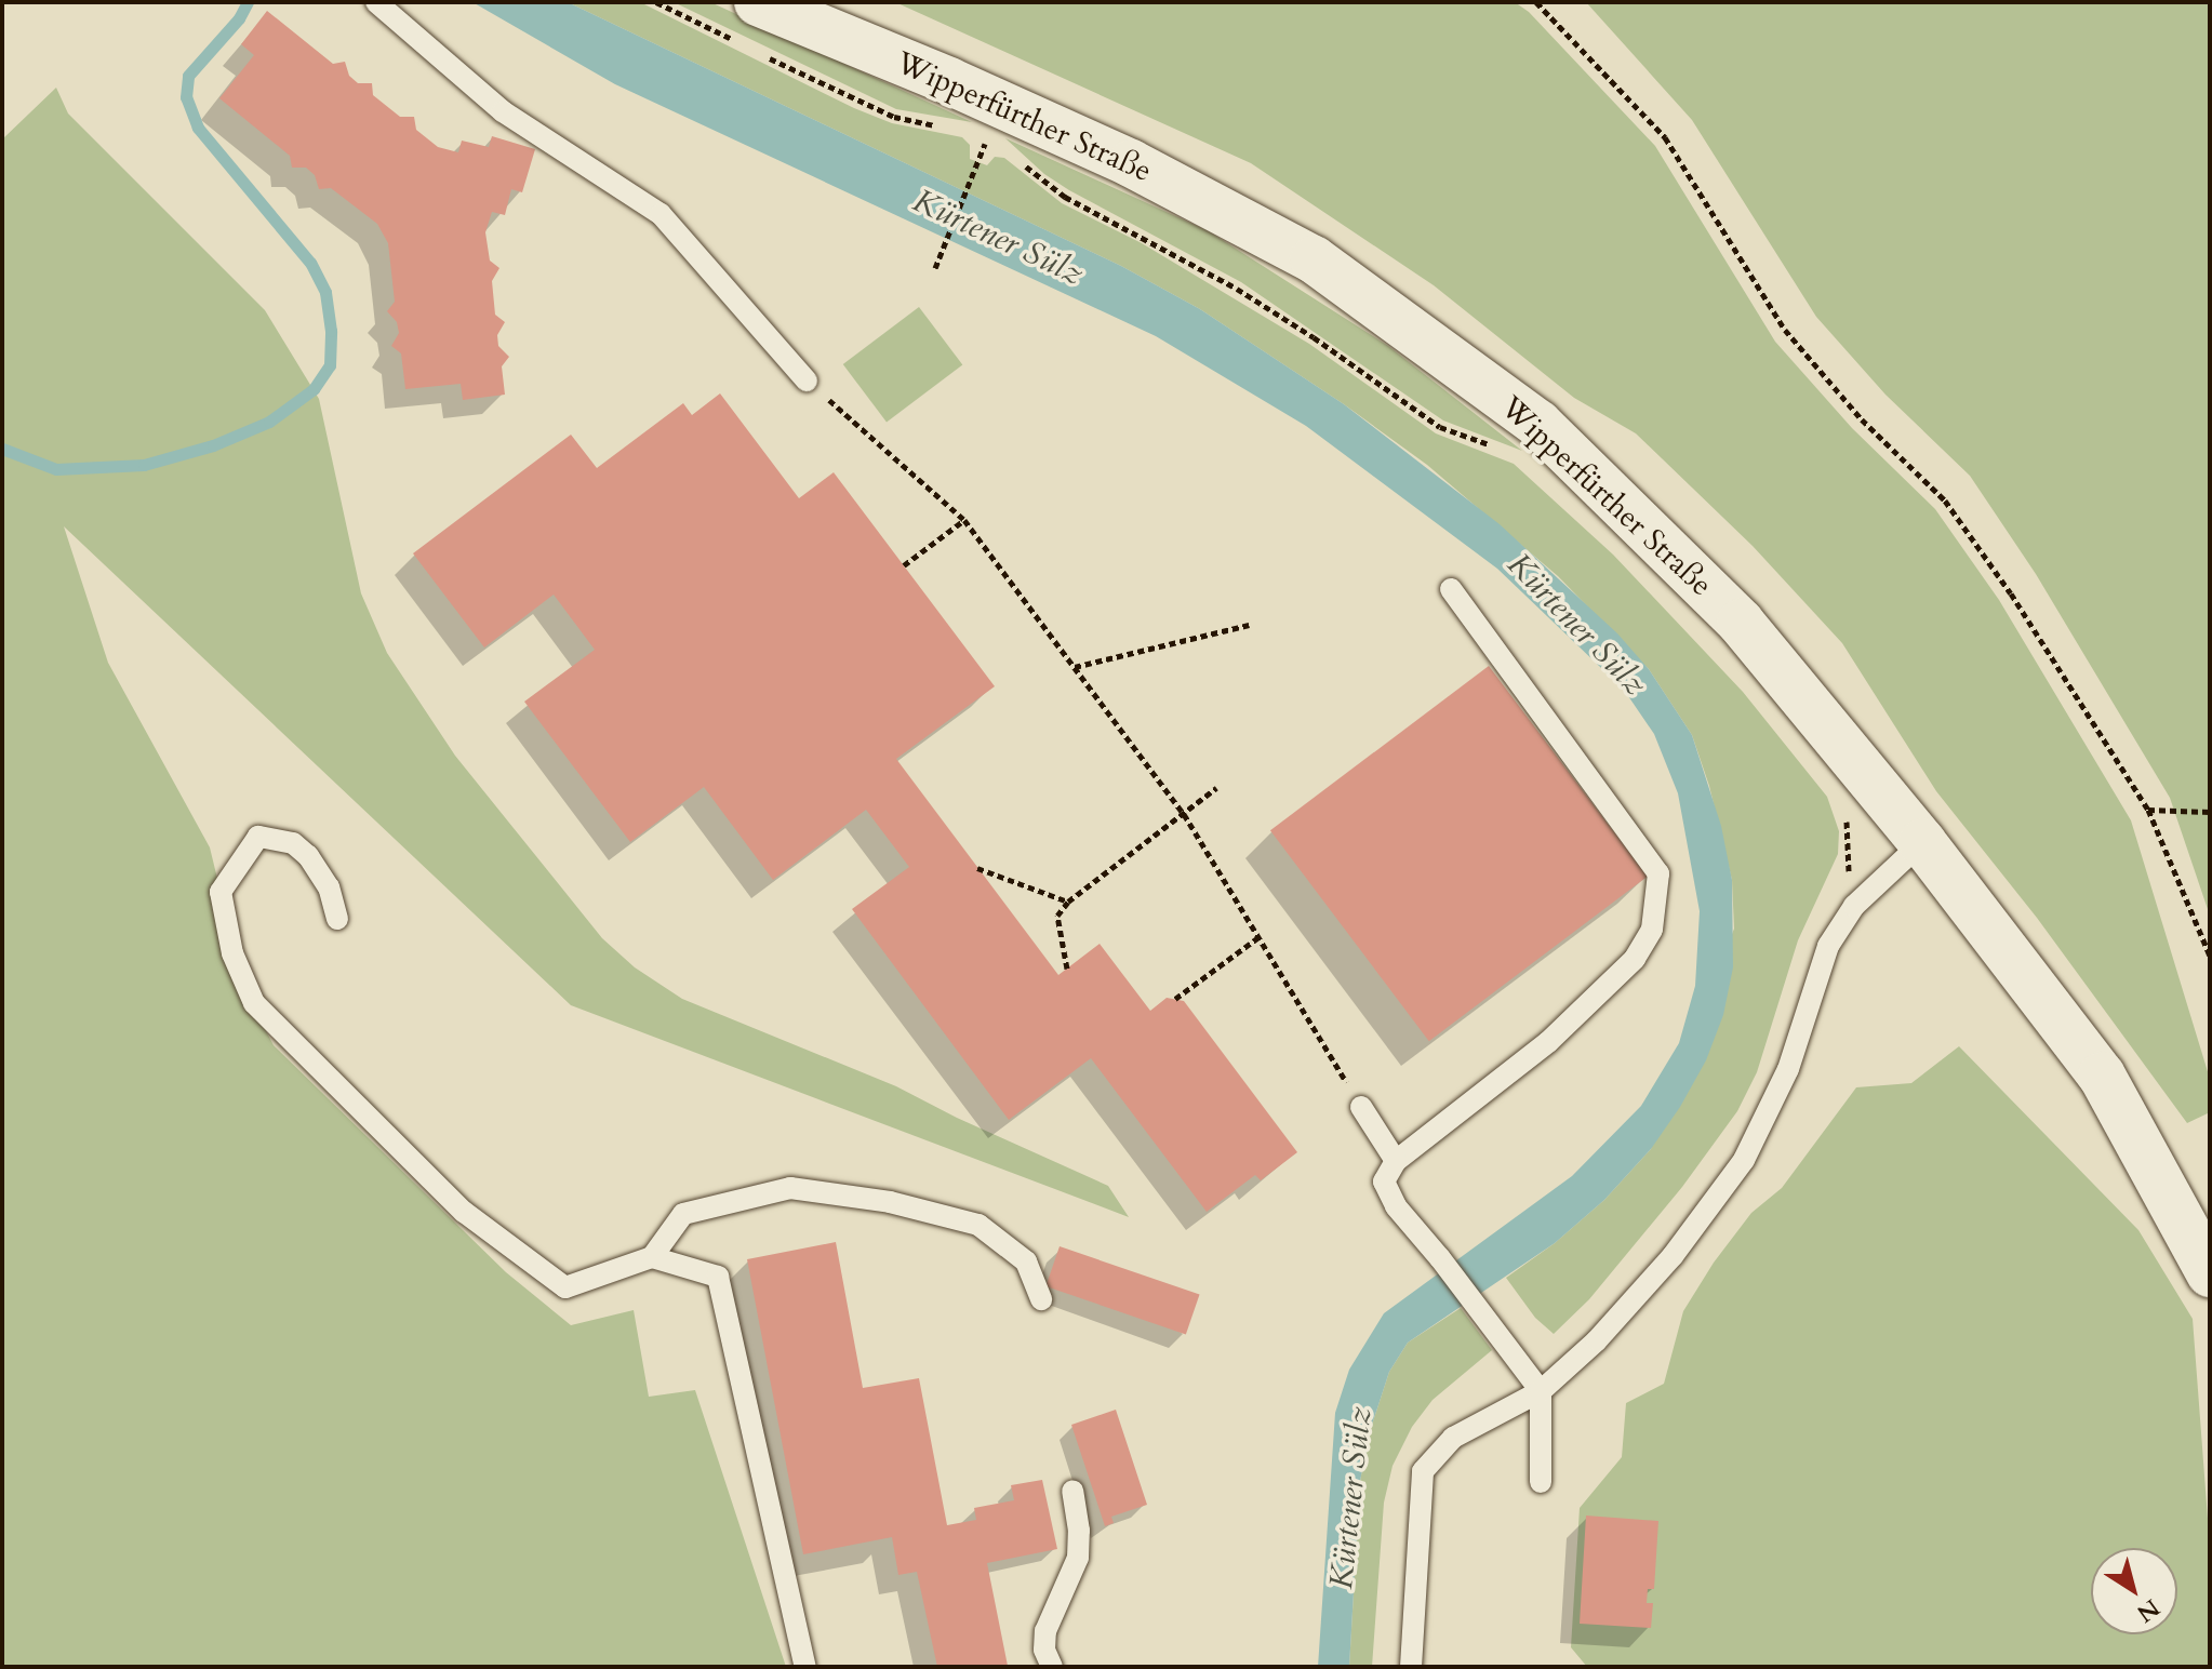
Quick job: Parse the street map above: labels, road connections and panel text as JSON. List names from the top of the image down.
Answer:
{
  "streets": {
    "main road": ["Wipperfürther Straße"]
  },
  "water": ["Kürtener Sülz"],
  "north": "bottom right"
}
